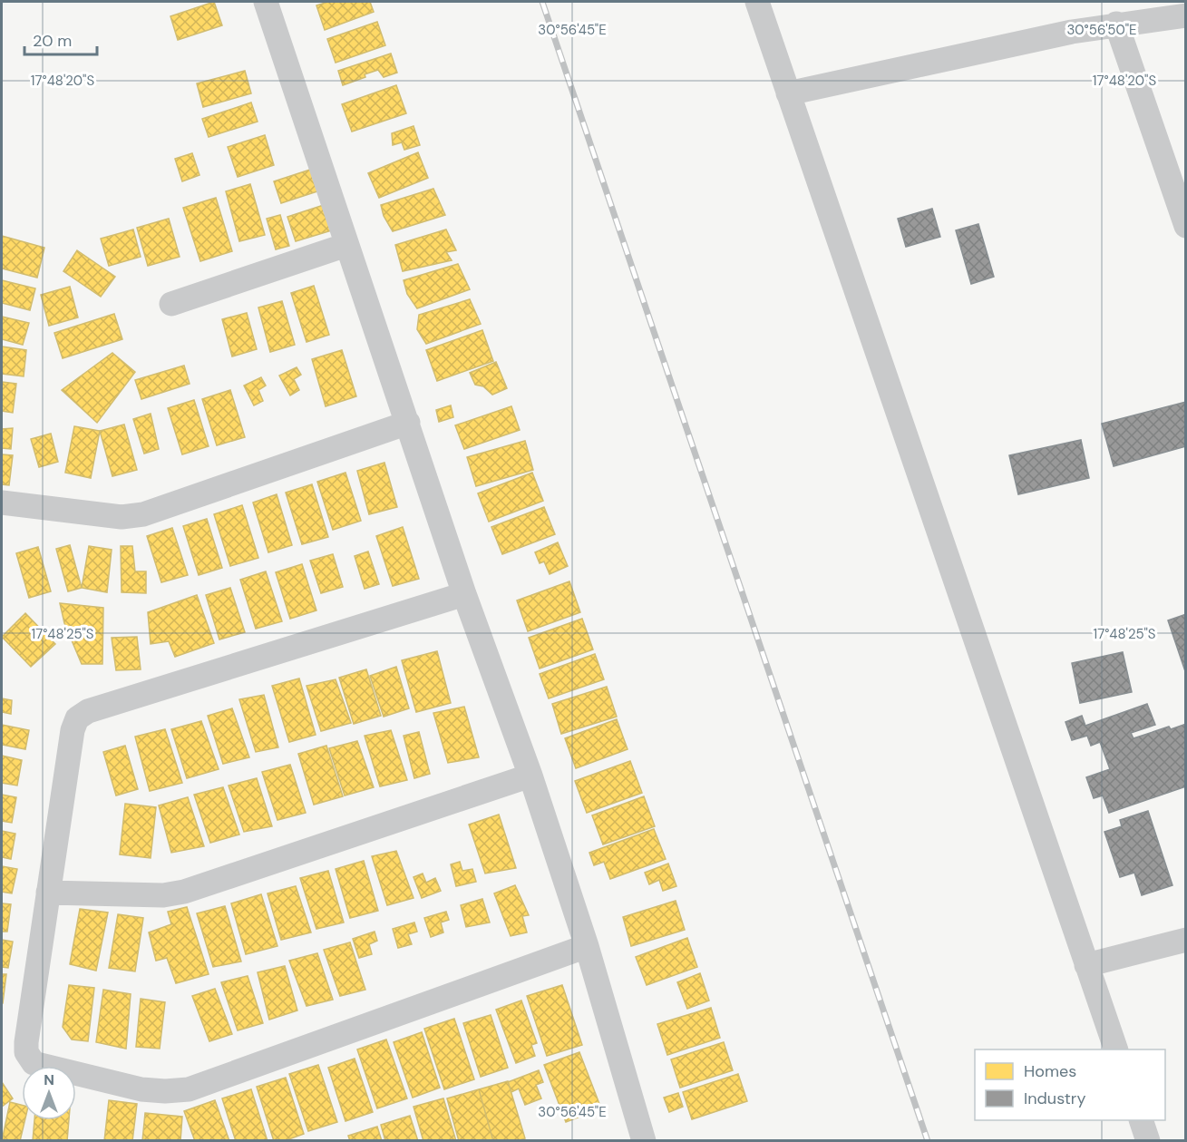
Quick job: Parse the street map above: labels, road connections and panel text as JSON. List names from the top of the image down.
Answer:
{
  "legend": ["Homes", "Industry"],
  "scale_bar": "20 m",
  "north": "top",
  "coordinates": [
    "30°56'45\"E",
    "30°56'50\"E",
    "17°48'20\"S",
    "17°48'25\"S"
  ]
}
